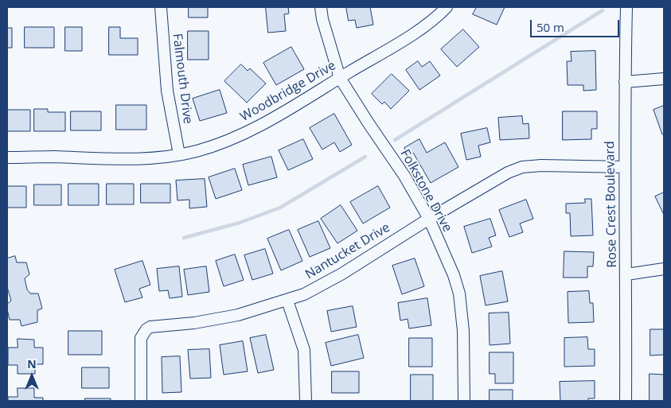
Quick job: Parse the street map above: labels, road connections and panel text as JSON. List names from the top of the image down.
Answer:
{
  "streets": {
    "street": [
      "Falmouth Drive",
      "Woodbridge Drive",
      "Folkstone Drive",
      "Rose Crest Boulevard",
      "Nantucket Drive"
    ]
  },
  "crossings": [
    ["Falmouth Drive", "Woodbridge Drive"],
    ["Woodbridge Drive", "Folkstone Drive"],
    ["Folkstone Drive", "Nantucket Drive"],
    ["Rose Crest Boulevard", "Nantucket Drive"]
  ],
  "scale_bar": "50 m",
  "north": "top"
}
